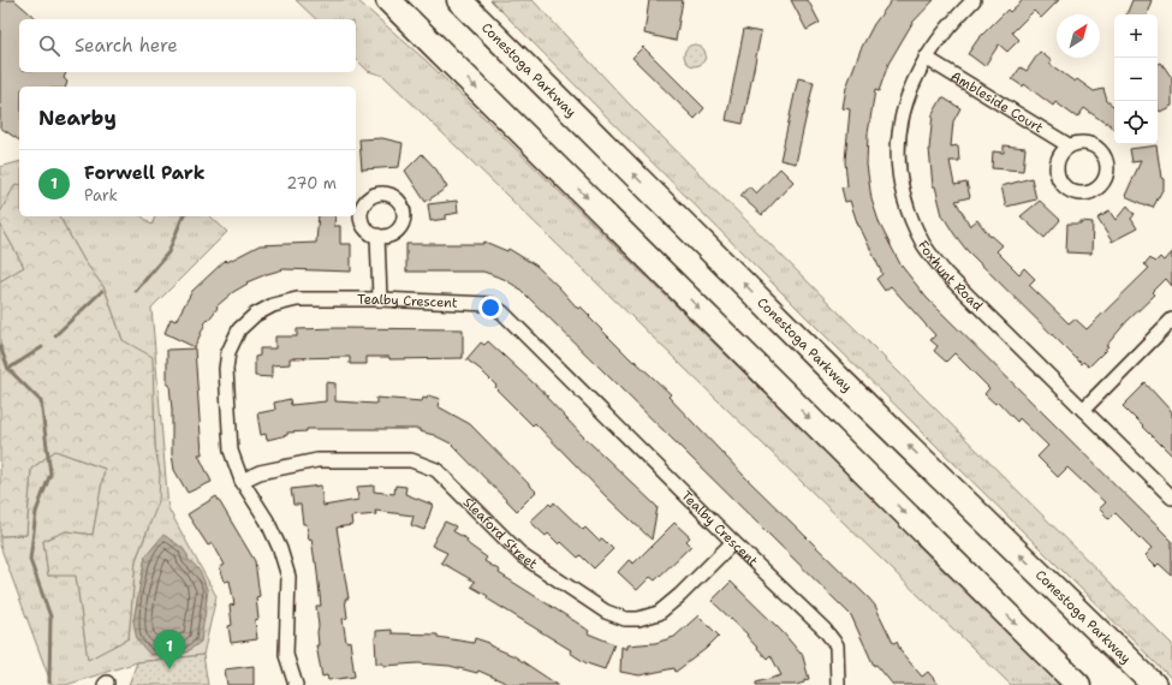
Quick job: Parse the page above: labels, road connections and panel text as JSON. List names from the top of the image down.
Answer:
{
  "streets": {
    "highway": ["Conestoga Parkway"],
    "street": [
      "Ambleside Court",
      "Foxhunt Road",
      "Tealby Crescent",
      "Sleaford Street"
    ]
  },
  "crossings": [
    ["Ambleside Court", "Foxhunt Road"],
    ["Tealby Crescent", "Sleaford Street"]
  ],
  "north": "top right",
  "page": {
    "map_buttons": ["+", "−"],
    "search": "Search here",
    "heading": "Nearby",
    "list": [
      {
        "mark": "1",
        "name": "Forwell Park",
        "note": "Park",
        "value": "270 m"
      }
    ],
    "pins": "1"
  }
}
